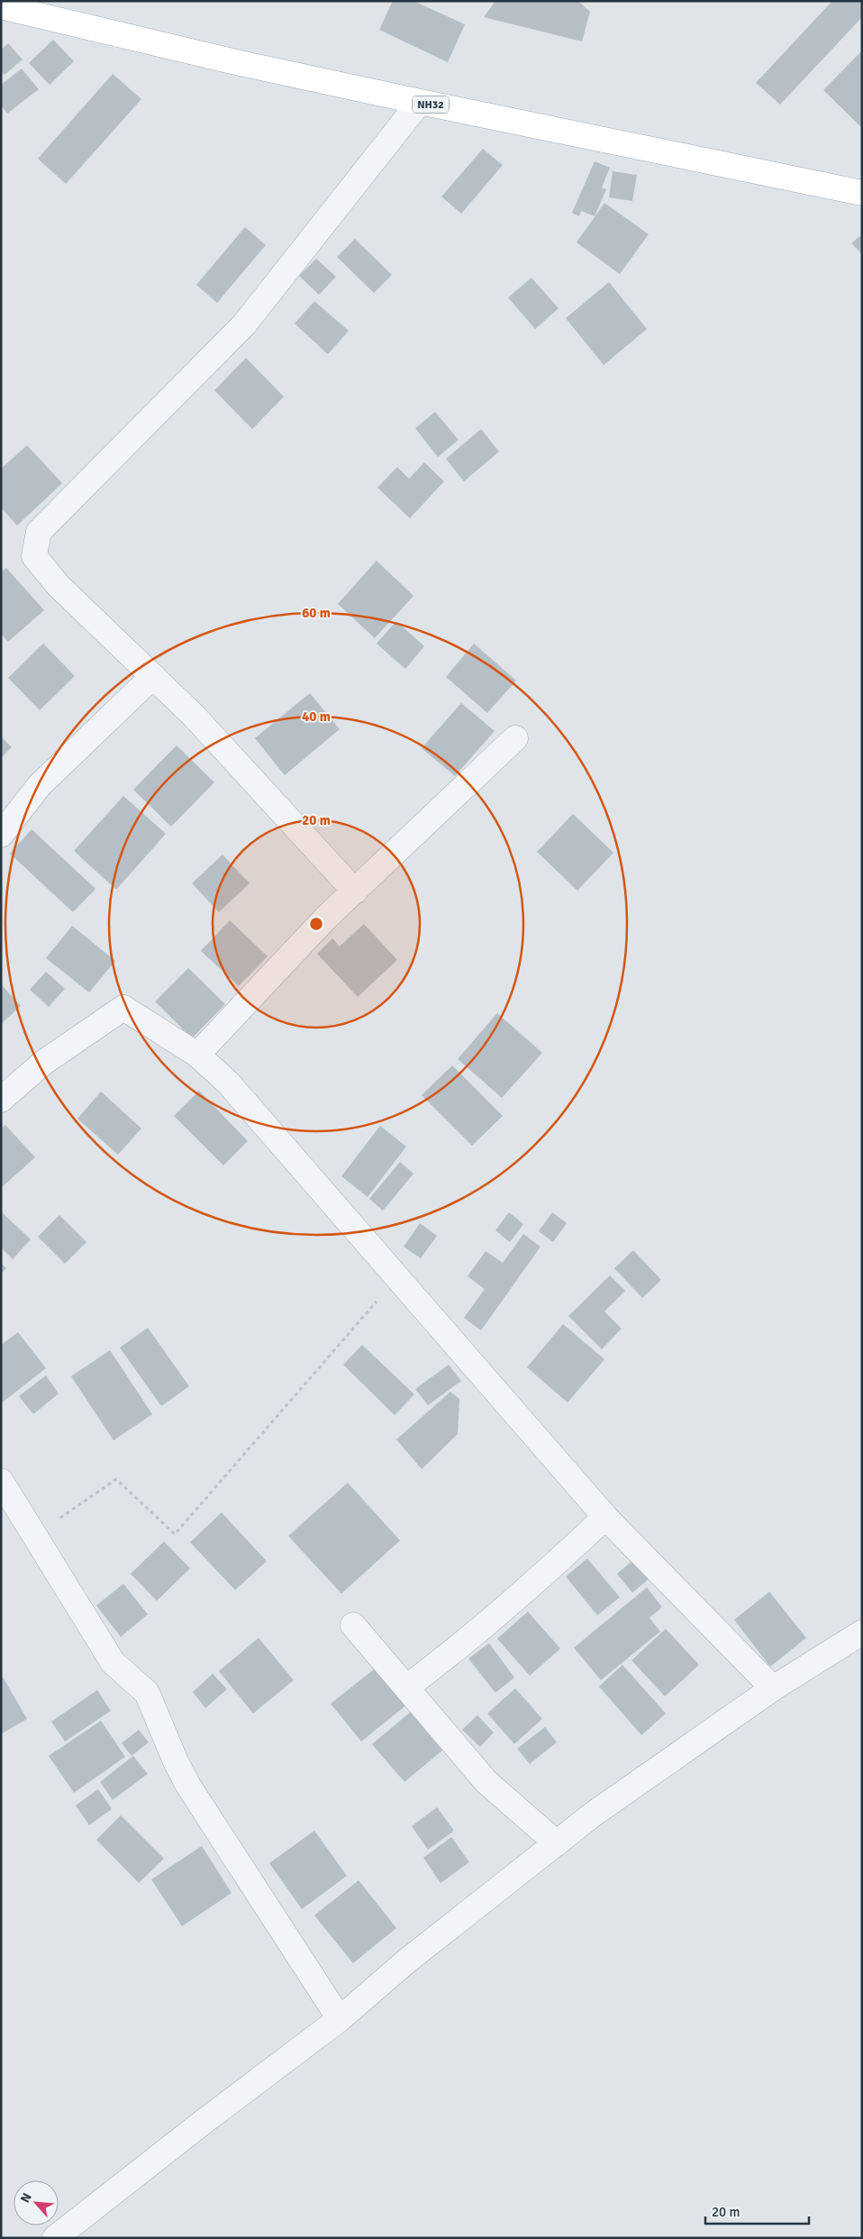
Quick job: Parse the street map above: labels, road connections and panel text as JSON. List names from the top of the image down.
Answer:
{
  "streets": {
    "main road": ["NH32"]
  },
  "scale_bar": "20 m",
  "north": "top left",
  "rings": ["60 m", "40 m", "20 m"]
}
